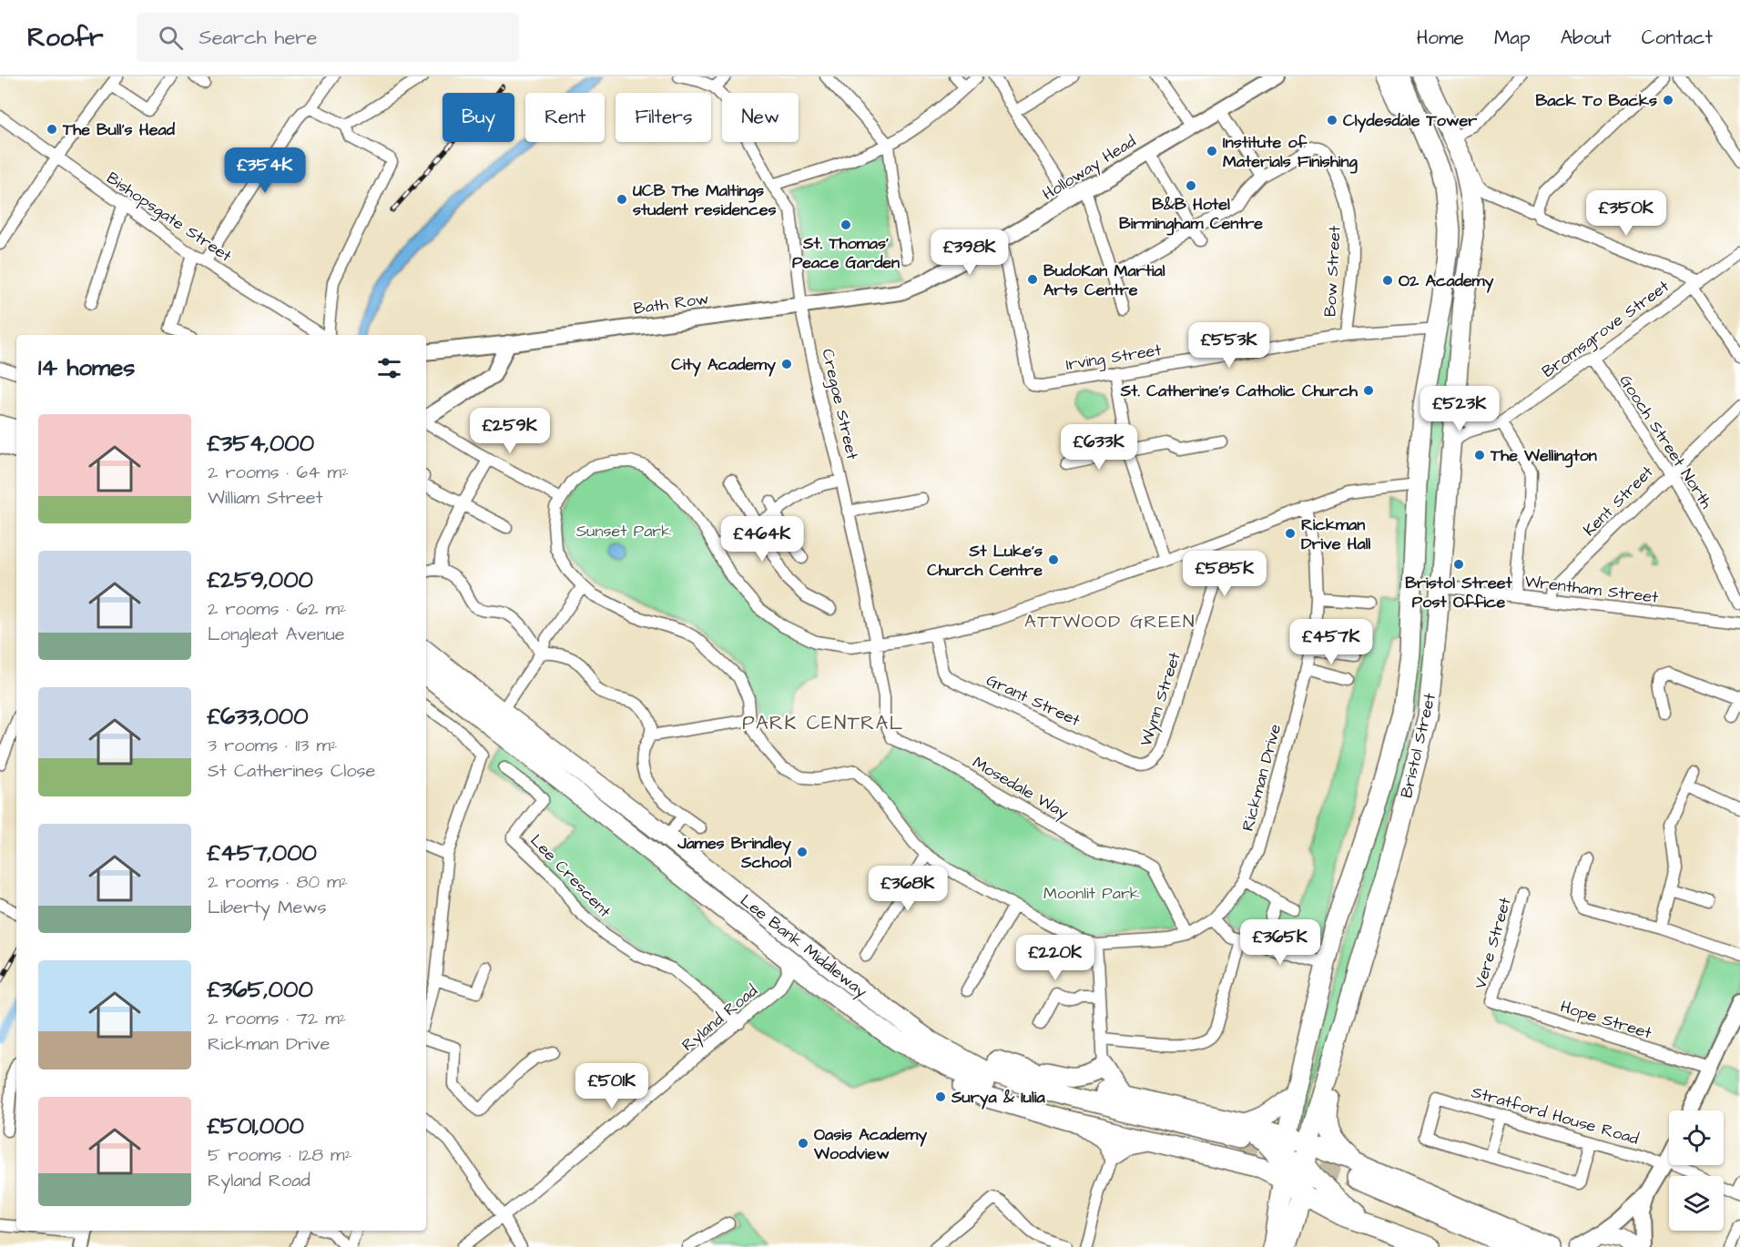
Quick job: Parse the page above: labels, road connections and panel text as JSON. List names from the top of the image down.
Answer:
{
  "streets": {
    "highway": ["Bristol Street", "Lee Bank Middleway"],
    "main road": ["Holloway Head", "Bath Row"],
    "street": [
      "Bishopsgate Street",
      "Bow Street",
      "Bromsgrove Street",
      "Irving Street",
      "Cregoe Street",
      "Gooch Street North",
      "Kent Street",
      "Wrentham Street",
      "Wynn Street",
      "Grant Street",
      "Rickman Drive",
      "Mosedale Way",
      "Lee Crescent",
      "Vere Street",
      "Ryland Road",
      "Hope Street",
      "Stratford House Road"
    ]
  },
  "crossings": [
    ["Holloway Head", "Bath Row"],
    ["Holloway Head", "Irving Street"],
    ["Bow Street", "Irving Street"],
    ["Bath Row", "Cregoe Street"],
    ["Bromsgrove Street", "Gooch Street North"],
    ["Bromsgrove Street", "Bristol Street"],
    ["Cregoe Street", "Mosedale Way"],
    ["Gooch Street North", "Kent Street"],
    ["Kent Street", "Wrentham Street"],
    ["Wrentham Street", "Bristol Street"],
    ["Wynn Street", "Grant Street"],
    ["Rickman Drive", "Mosedale Way"],
    ["Lee Crescent", "Ryland Road"],
    ["Vere Street", "Hope Street"],
    ["Lee Bank Middleway", "Ryland Road"]
  ],
  "districts": ["ATTWOOD GREEN", "PARK CENTRAL"],
  "parks": ["Sunset Park", "Moonlit Park"],
  "places": [
    "Back To Backs",
    "Clydesdale Tower",
    "The Bull's Head",
    "Institute of Materials Finishing",
    "B&B Hotel Birmingham Centre",
    "UCB The Maltings student residences",
    "St. Thomas' Peace Garden",
    "BudoKan Martial Arts Centre",
    "O2 Academy",
    "City Academy",
    "St. Catherine's Catholic Church",
    "The Wellington",
    "Rickman Drive Hall",
    "St Luke's Church Centre",
    "Bristol Street Post Office",
    "James Brindley School",
    "Surya & Iulia",
    "Oasis Academy Woodview"
  ],
  "page": {
    "header": "Roofr",
    "search": "Search here",
    "nav": [
      "Home",
      "Map",
      "About",
      "Contact"
    ],
    "chip": [
      "Buy",
      "Rent",
      "Filters",
      "New"
    ],
    "price": [
      "£354K",
      "£350K",
      "£398K",
      "£553K",
      "£523K",
      "£259K",
      "£633K",
      "£464K",
      "£585K",
      "£457K",
      "£368K",
      "£365K",
      "£220K",
      "£501K"
    ],
    "heading": "14 homes",
    "list": [
      {
        "name": "£354,000",
        "note": "2 rooms · 64 m² · William Street"
      },
      {
        "name": "£259,000",
        "note": "2 rooms · 62 m² · Longleat Avenue"
      },
      {
        "name": "£633,000",
        "note": "3 rooms · 113 m² · St Catherines Close"
      },
      {
        "name": "£457,000",
        "note": "2 rooms · 80 m² · Liberty Mews"
      },
      {
        "name": "£365,000",
        "note": "2 rooms · 72 m² · Rickman Drive"
      },
      {
        "name": "£501,000",
        "note": "5 rooms · 128 m² · Ryland Road"
      }
    ]
  }
}
